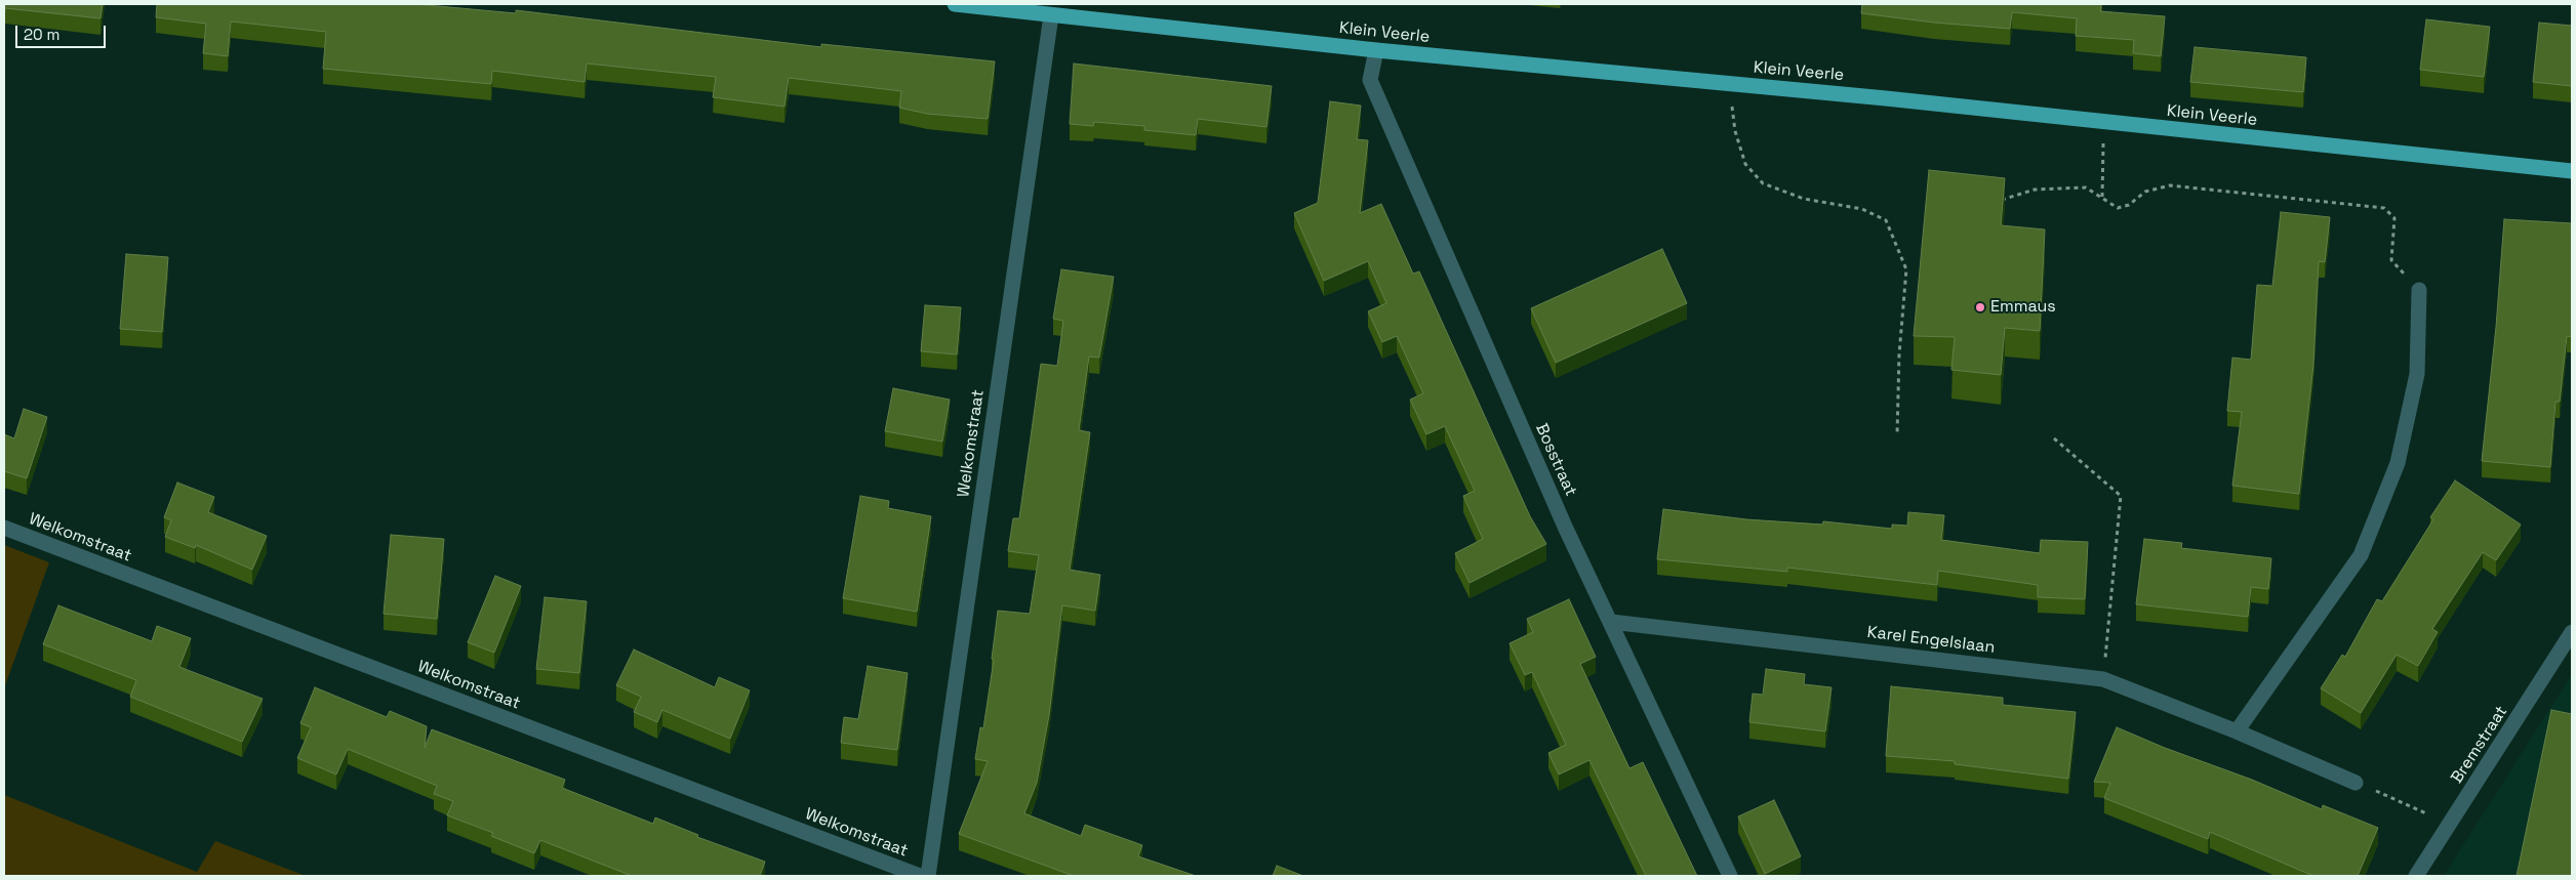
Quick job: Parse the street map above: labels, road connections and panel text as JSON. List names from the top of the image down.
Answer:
{
  "streets": {
    "main road": ["Klein Veerle"],
    "street": [
      "Welkomstraat",
      "Bosstraat",
      "Karel Engelslaan",
      "Bremstraat"
    ]
  },
  "crossings": [
    ["Klein Veerle", "Welkomstraat"],
    ["Klein Veerle", "Bosstraat"],
    ["Bosstraat", "Karel Engelslaan"]
  ],
  "places": ["Emmaus"],
  "scale_bar": "20 m"
}
